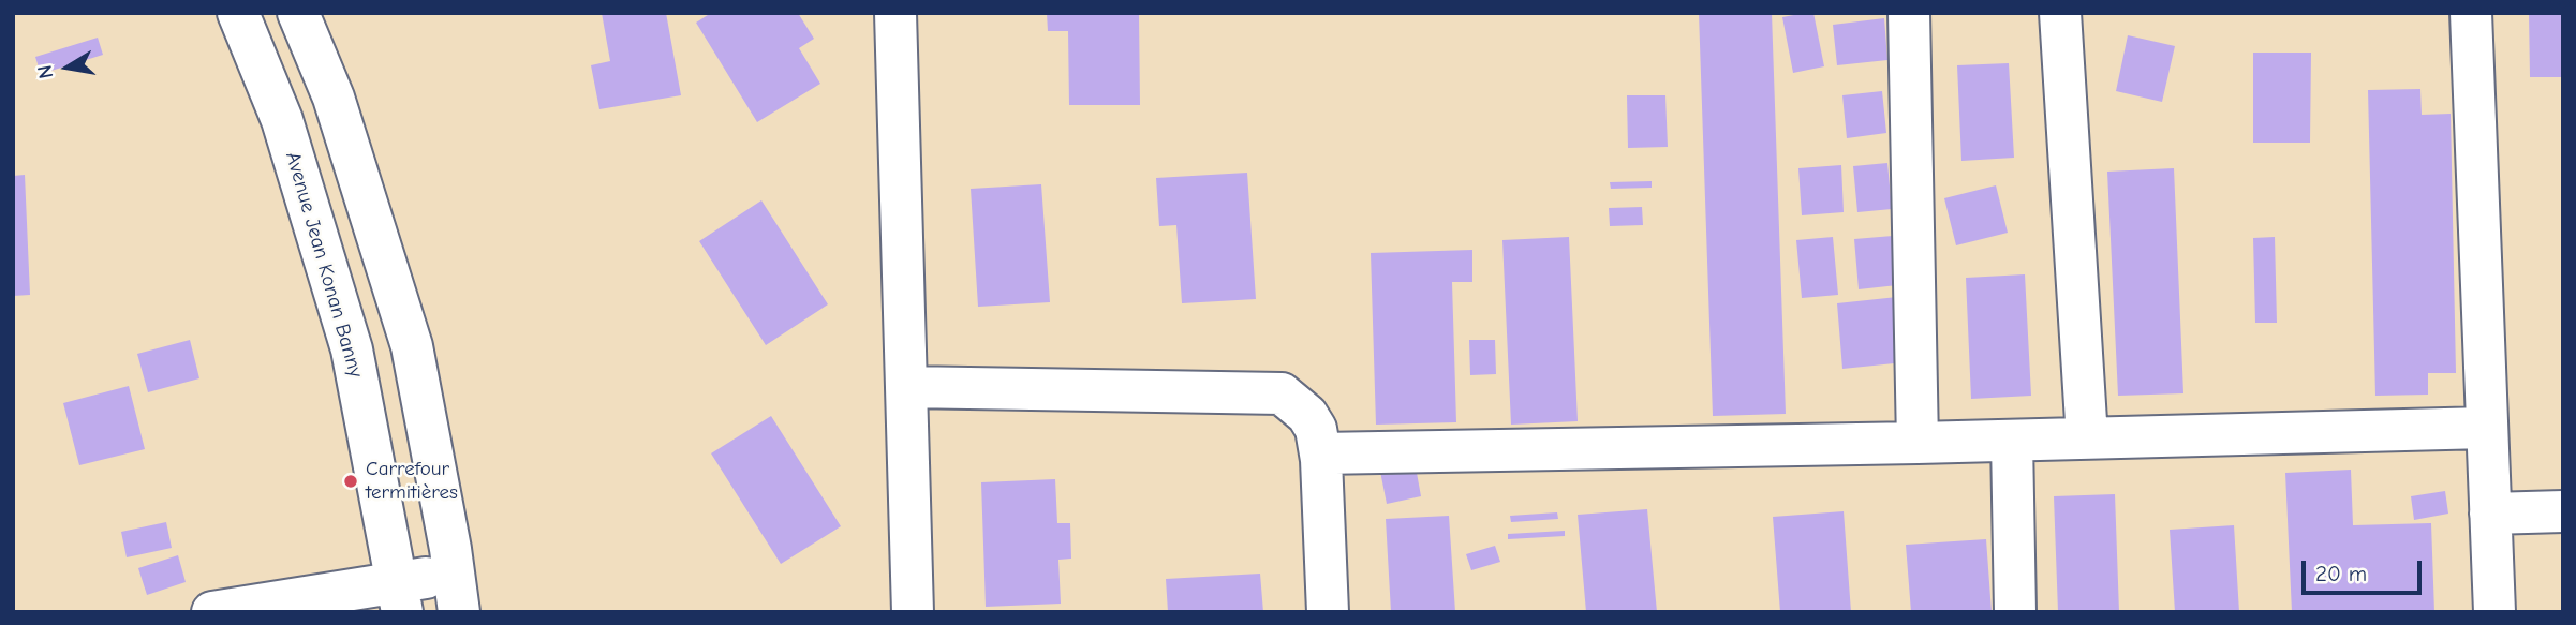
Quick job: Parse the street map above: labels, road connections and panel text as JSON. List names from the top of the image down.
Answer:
{
  "streets": {
    "street": ["Avenue Jean Konan Banny"]
  },
  "places": ["Carrefour termitières"],
  "scale_bar": "20 m",
  "north": "left"
}
